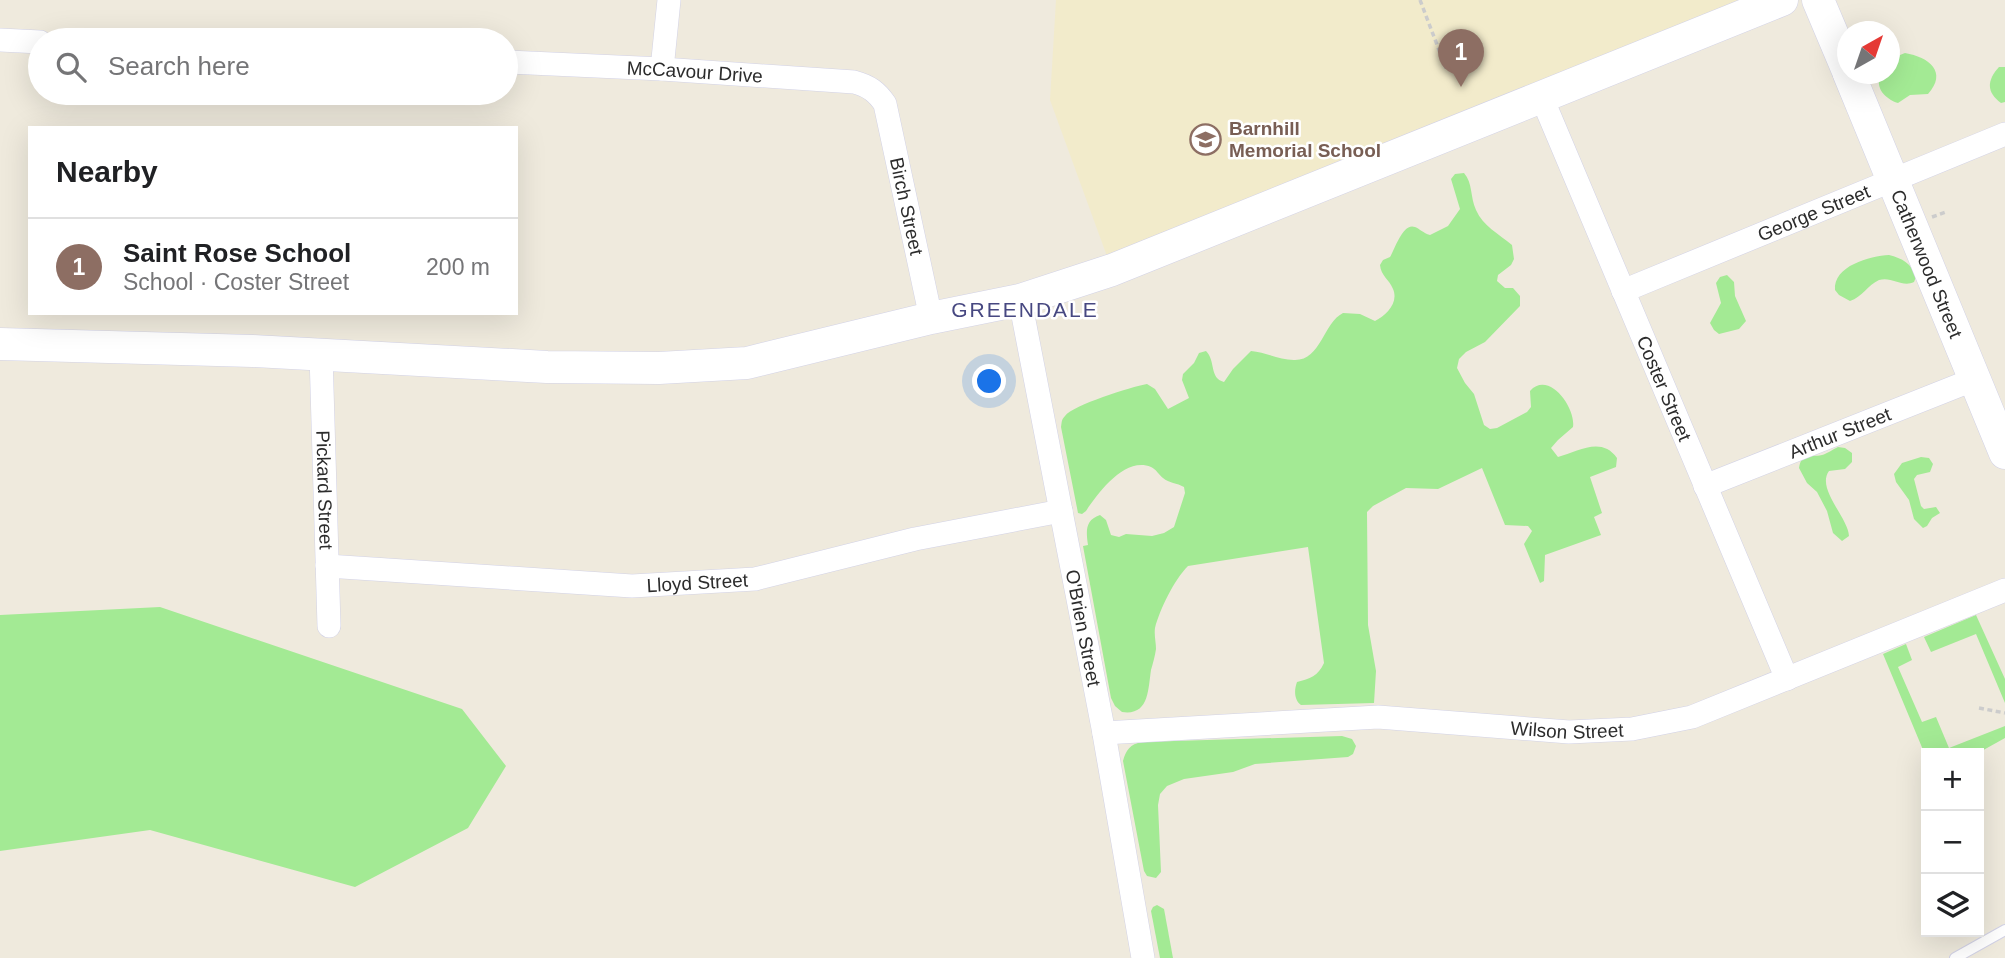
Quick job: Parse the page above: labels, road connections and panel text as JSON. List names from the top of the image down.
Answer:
{
  "streets": {
    "main road": ["Catherwood Street"],
    "street": [
      "McCavour Drive",
      "Birch Street",
      "George Street",
      "Coster Street",
      "Arthur Street",
      "Pickard Street",
      "Lloyd Street",
      "O'Brien Street",
      "Wilson Street"
    ]
  },
  "crossings": [
    ["McCavour Drive", "Birch Street"],
    ["George Street", "Catherwood Street"],
    ["George Street", "Coster Street"],
    ["Catherwood Street", "Arthur Street"],
    ["Coster Street", "Arthur Street"],
    ["Coster Street", "Wilson Street"],
    ["Pickard Street", "Lloyd Street"],
    ["Lloyd Street", "O'Brien Street"],
    ["O'Brien Street", "Wilson Street"]
  ],
  "districts": ["GREENDALE"],
  "places": {
    "school or university": ["Barnhill Memorial School"]
  },
  "north": "top right",
  "page": {
    "search": "Search here",
    "pins": "1",
    "heading": "Nearby",
    "list": [
      {
        "mark": "1",
        "name": "Saint Rose School",
        "note": "School · Coster Street",
        "value": "200 m"
      }
    ],
    "map_buttons": ["+", "−"]
  }
}
